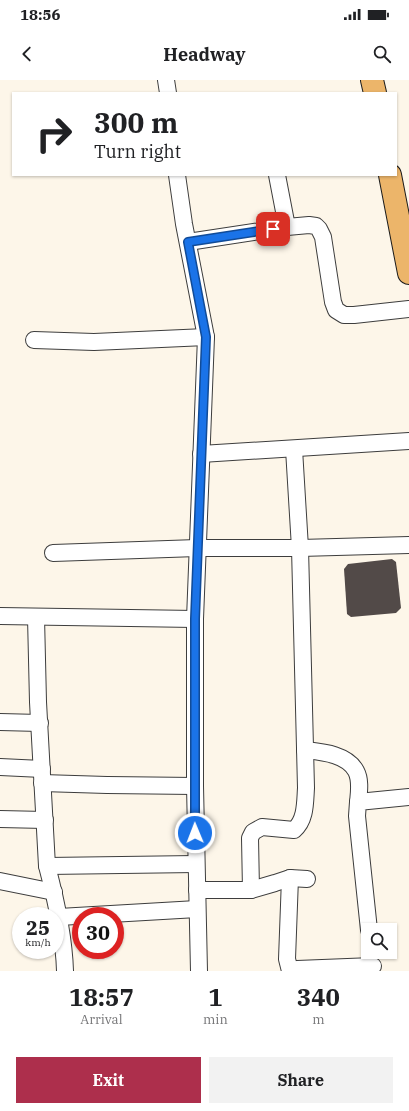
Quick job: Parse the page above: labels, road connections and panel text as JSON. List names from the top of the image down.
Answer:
{
  "page": {
    "status": "18:56",
    "header": "Headway",
    "turn": ["300 m", "Turn right"],
    "speed": "25 km/h",
    "limit": "30",
    "eta": [
      "18:57",
      "Arrival",
      "1",
      "min",
      "340",
      "m"
    ],
    "buttons": ["Exit", "Share"]
  }
}
